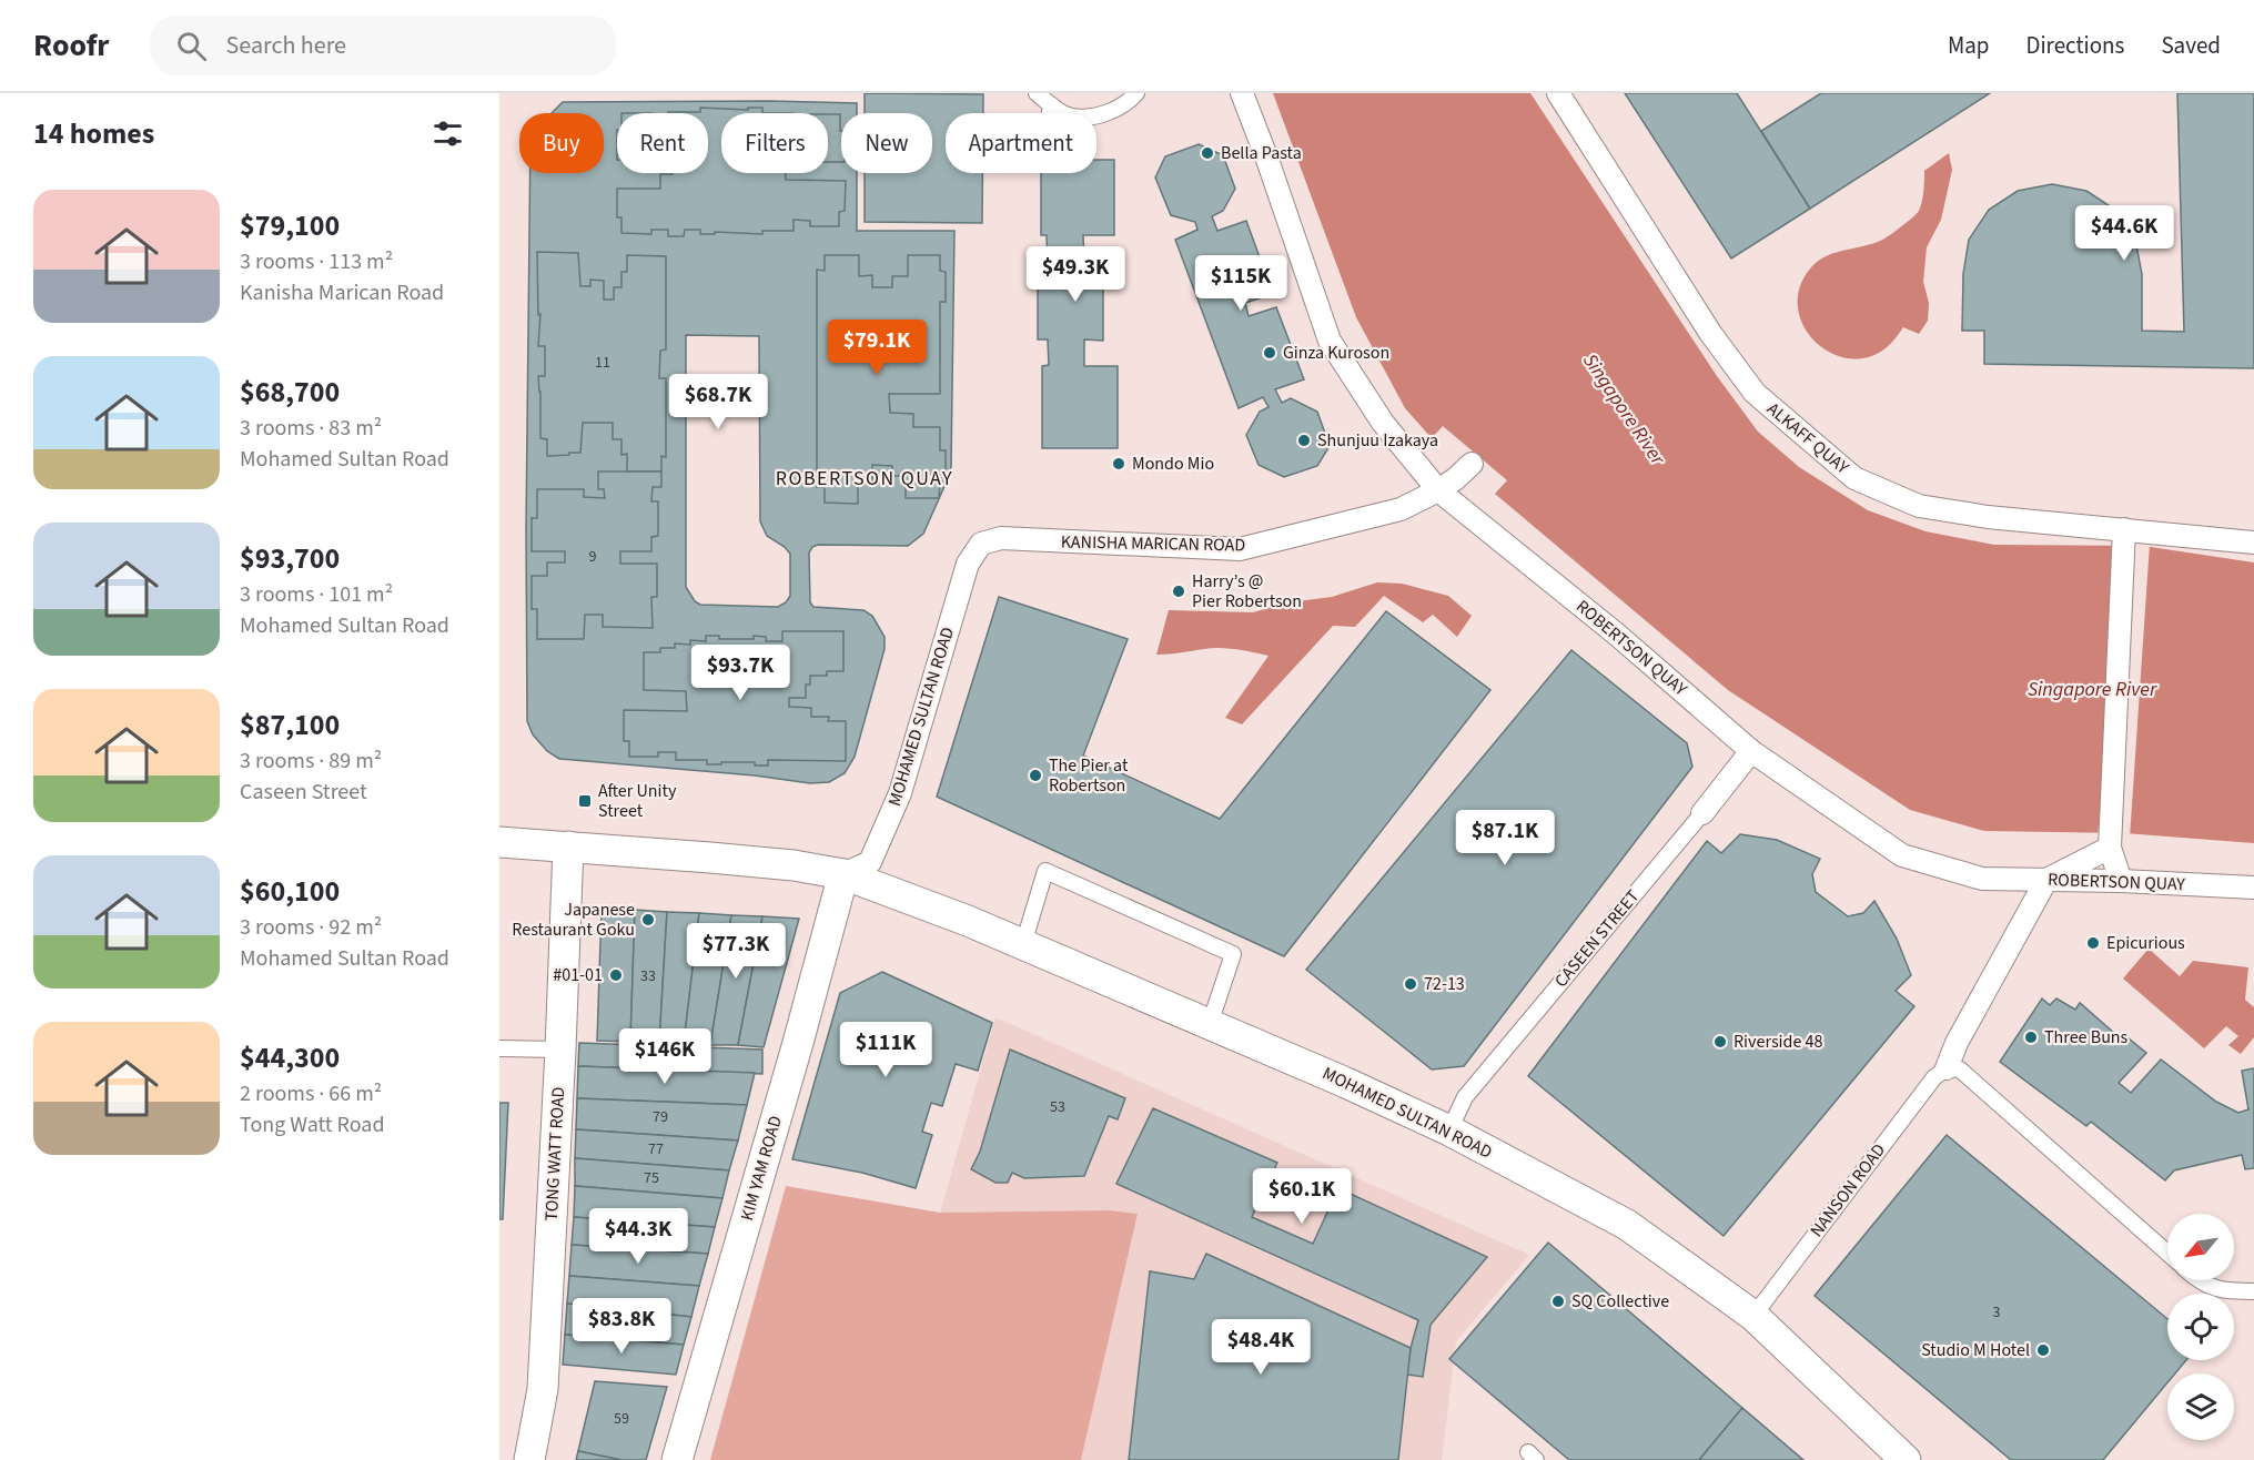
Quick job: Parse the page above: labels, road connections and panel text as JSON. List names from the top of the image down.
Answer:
{
  "streets": {
    "street": [
      "ALKAFF QUAY",
      "KANISHA MARICAN ROAD",
      "ROBERTSON QUAY",
      "MOHAMED SULTAN ROAD",
      "CASEEN STREET",
      "TONG WATT ROAD",
      "KIM YAM ROAD",
      "NANSON ROAD"
    ]
  },
  "crossings": [
    ["KANISHA MARICAN ROAD", "ROBERTSON QUAY"],
    ["KANISHA MARICAN ROAD", "MOHAMED SULTAN ROAD"],
    ["ROBERTSON QUAY", "CASEEN STREET"],
    ["ROBERTSON QUAY", "NANSON ROAD"],
    ["MOHAMED SULTAN ROAD", "CASEEN STREET"],
    ["MOHAMED SULTAN ROAD", "TONG WATT ROAD"],
    ["MOHAMED SULTAN ROAD", "KIM YAM ROAD"],
    ["MOHAMED SULTAN ROAD", "NANSON ROAD"]
  ],
  "districts": ["ROBERTSON QUAY"],
  "water": ["Singapore River"],
  "places": {
    "other": [
      "Bella Pasta",
      "Ginza Kuroson",
      "Shunjuu Izakaya",
      "Mondo Mio",
      "Harry’s @ Pier Robertson",
      "The Pier at Robertson",
      "Japanese Restaurant Goku",
      "Epicurious",
      "#01-01",
      "72-13",
      "Three Buns",
      "Riverside 48",
      "SQ Collective",
      "Studio M Hotel"
    ],
    "transit": ["After Unity Street"]
  },
  "house_numbers": [
    "11",
    "9",
    "33",
    "53",
    "79",
    "77",
    "75",
    "3",
    "59"
  ],
  "north": "bottom left",
  "page": {
    "header": "Roofr",
    "search": "Search here",
    "nav": ["Map", "Directions", "Saved"],
    "heading": "14 homes",
    "chip": [
      "Buy",
      "Rent",
      "Filters",
      "New",
      "Apartment"
    ],
    "list": [
      {
        "name": "$79,100",
        "note": "3 rooms · 113 m² · Kanisha Marican Road"
      },
      {
        "name": "$68,700",
        "note": "3 rooms · 83 m² · Mohamed Sultan Road"
      },
      {
        "name": "$93,700",
        "note": "3 rooms · 101 m² · Mohamed Sultan Road"
      },
      {
        "name": "$87,100",
        "note": "3 rooms · 89 m² · Caseen Street"
      },
      {
        "name": "$60,100",
        "note": "3 rooms · 92 m² · Mohamed Sultan Road"
      },
      {
        "name": "$44,300",
        "note": "2 rooms · 66 m² · Tong Watt Road"
      }
    ],
    "price": [
      "$44.6K",
      "$49.3K",
      "$115K",
      "$79.1K",
      "$68.7K",
      "$93.7K",
      "$87.1K",
      "$77.3K",
      "$111K",
      "$146K",
      "$60.1K",
      "$44.3K",
      "$83.8K",
      "$48.4K"
    ]
  }
}
